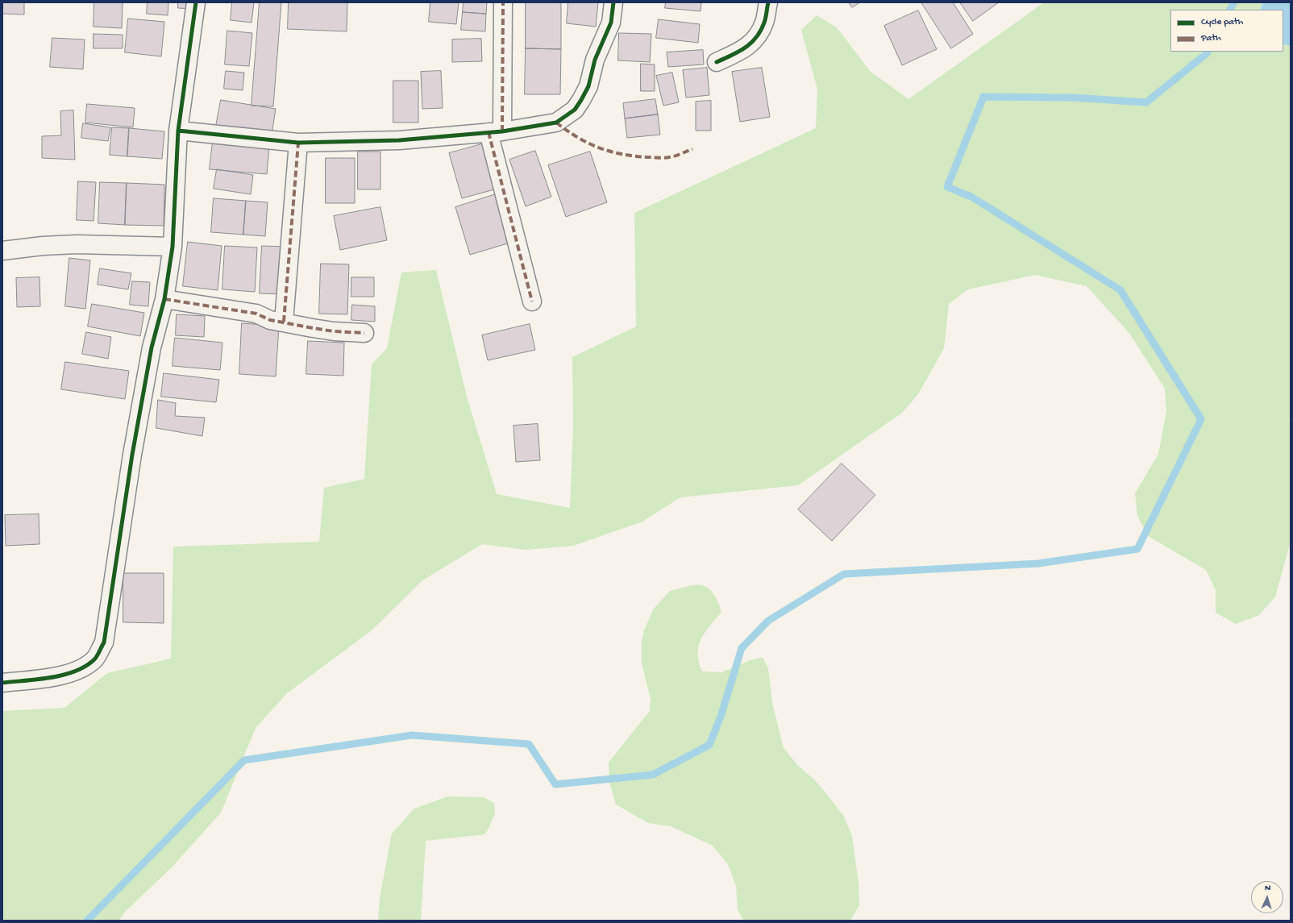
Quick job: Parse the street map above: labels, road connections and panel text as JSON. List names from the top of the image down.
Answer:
{
  "legend": ["Cycle path", "Path"],
  "north": "top"
}
